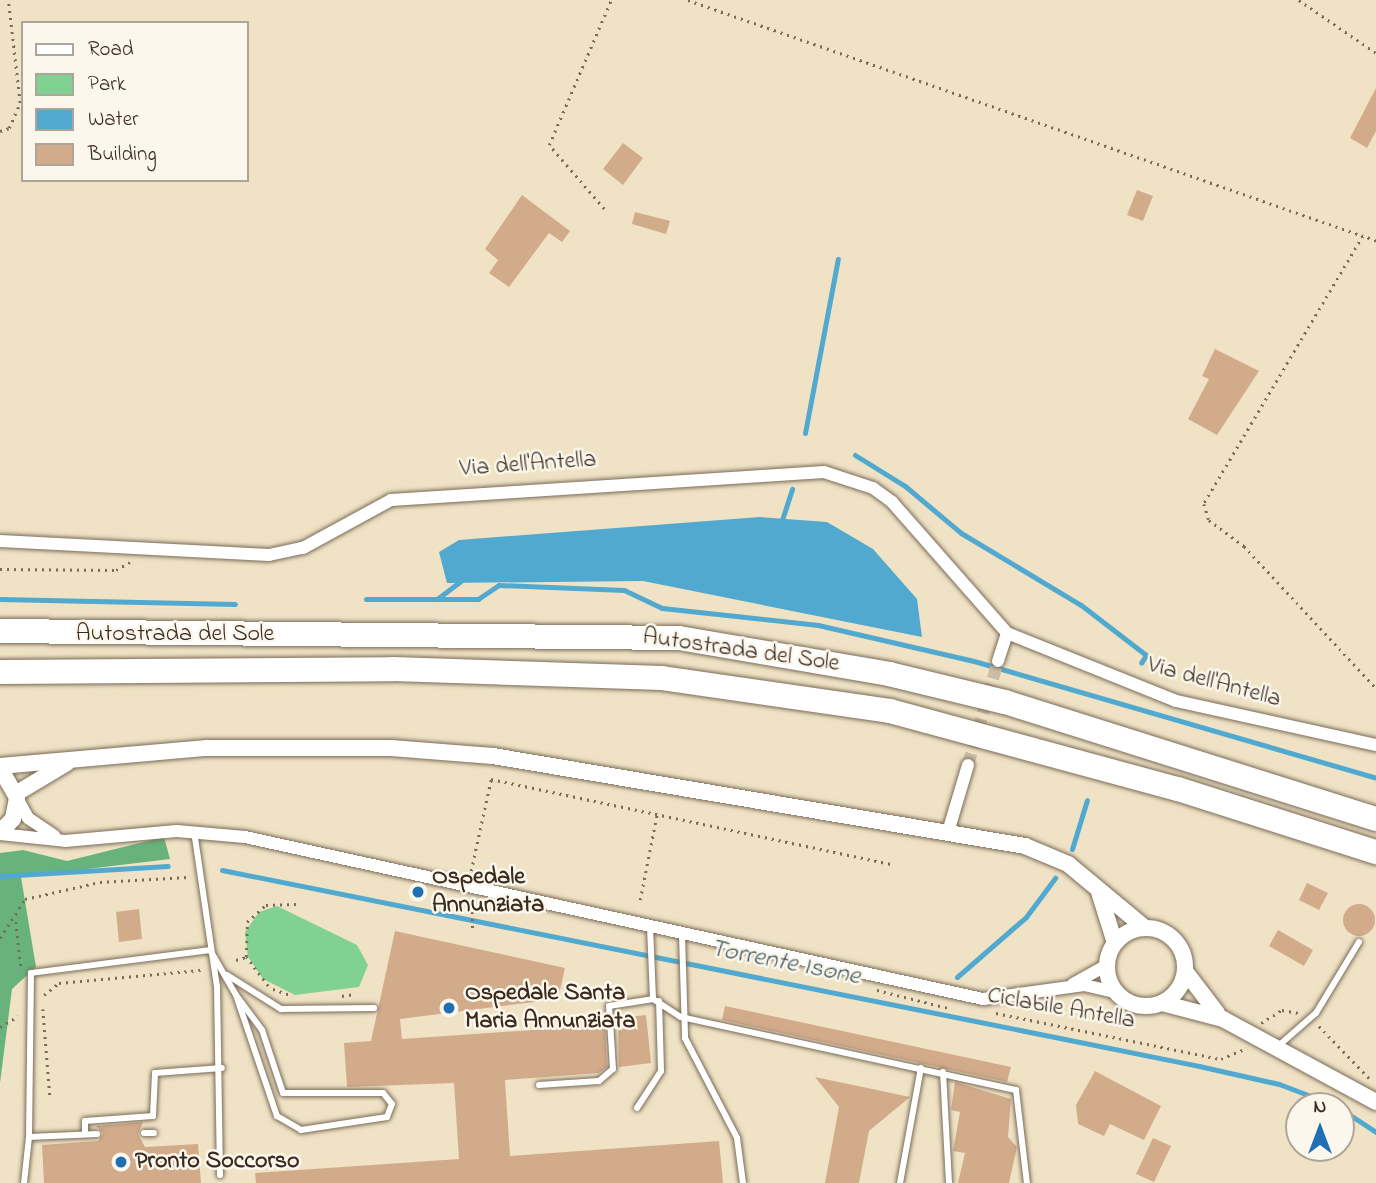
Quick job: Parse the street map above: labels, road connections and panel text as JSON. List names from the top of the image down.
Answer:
{
  "streets": {
    "highway": ["Autostrada del Sole"],
    "street": ["Via dell'Antella"],
    "path": ["Ciclabile Antella"]
  },
  "water": ["Torrente Isone"],
  "places": ["Ospedale Annunziata", "Ospedale Santa Maria Annunziata", "Pronto Soccorso"],
  "legend": [
    "Road",
    "Park",
    "Water",
    "Building"
  ],
  "north": "top"
}
